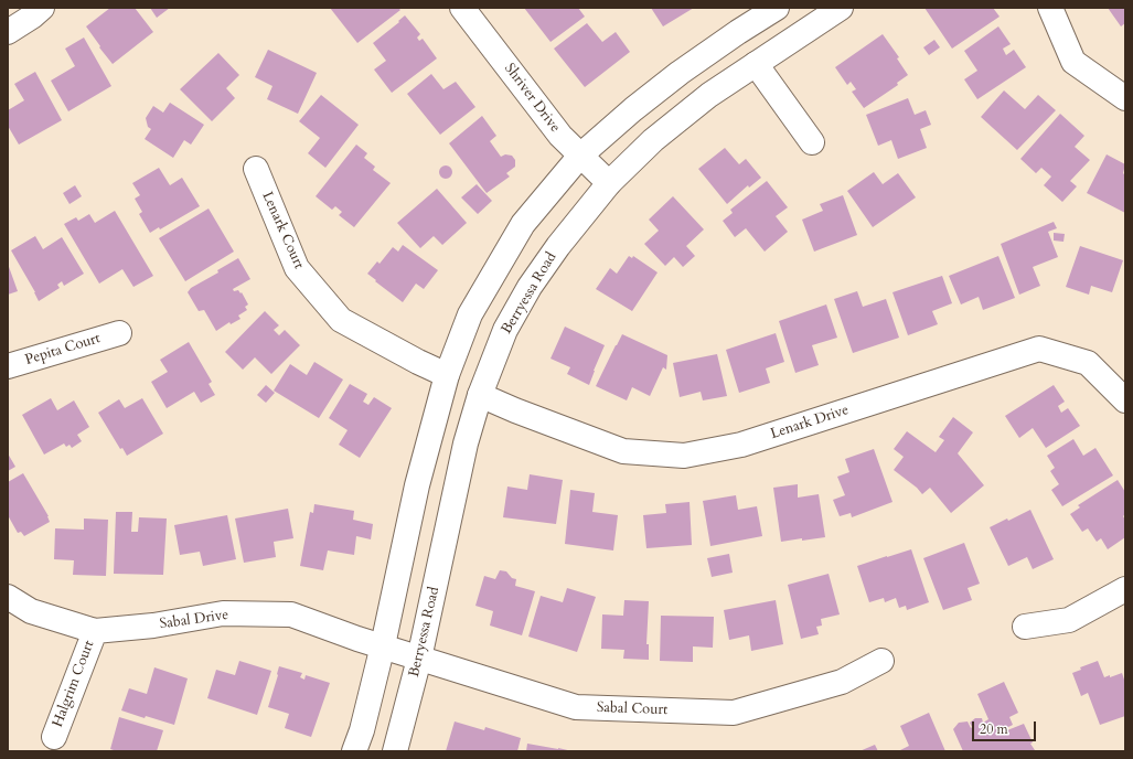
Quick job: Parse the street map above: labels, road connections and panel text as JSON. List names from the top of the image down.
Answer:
{
  "streets": {
    "street": [
      "Shriver Drive",
      "Lenark Court",
      "Berryessa Road",
      "Pepita Court",
      "Lenark Drive",
      "Sabal Drive",
      "Halgrim Court",
      "Sabal Court"
    ]
  },
  "crossings": [
    ["Shriver Drive", "Berryessa Road"],
    ["Berryessa Road", "Lenark Drive"],
    ["Berryessa Road", "Sabal Court"],
    ["Sabal Drive", "Halgrim Court"],
    ["Sabal Drive", "Sabal Court"]
  ],
  "scale_bar": "20 m"
}
